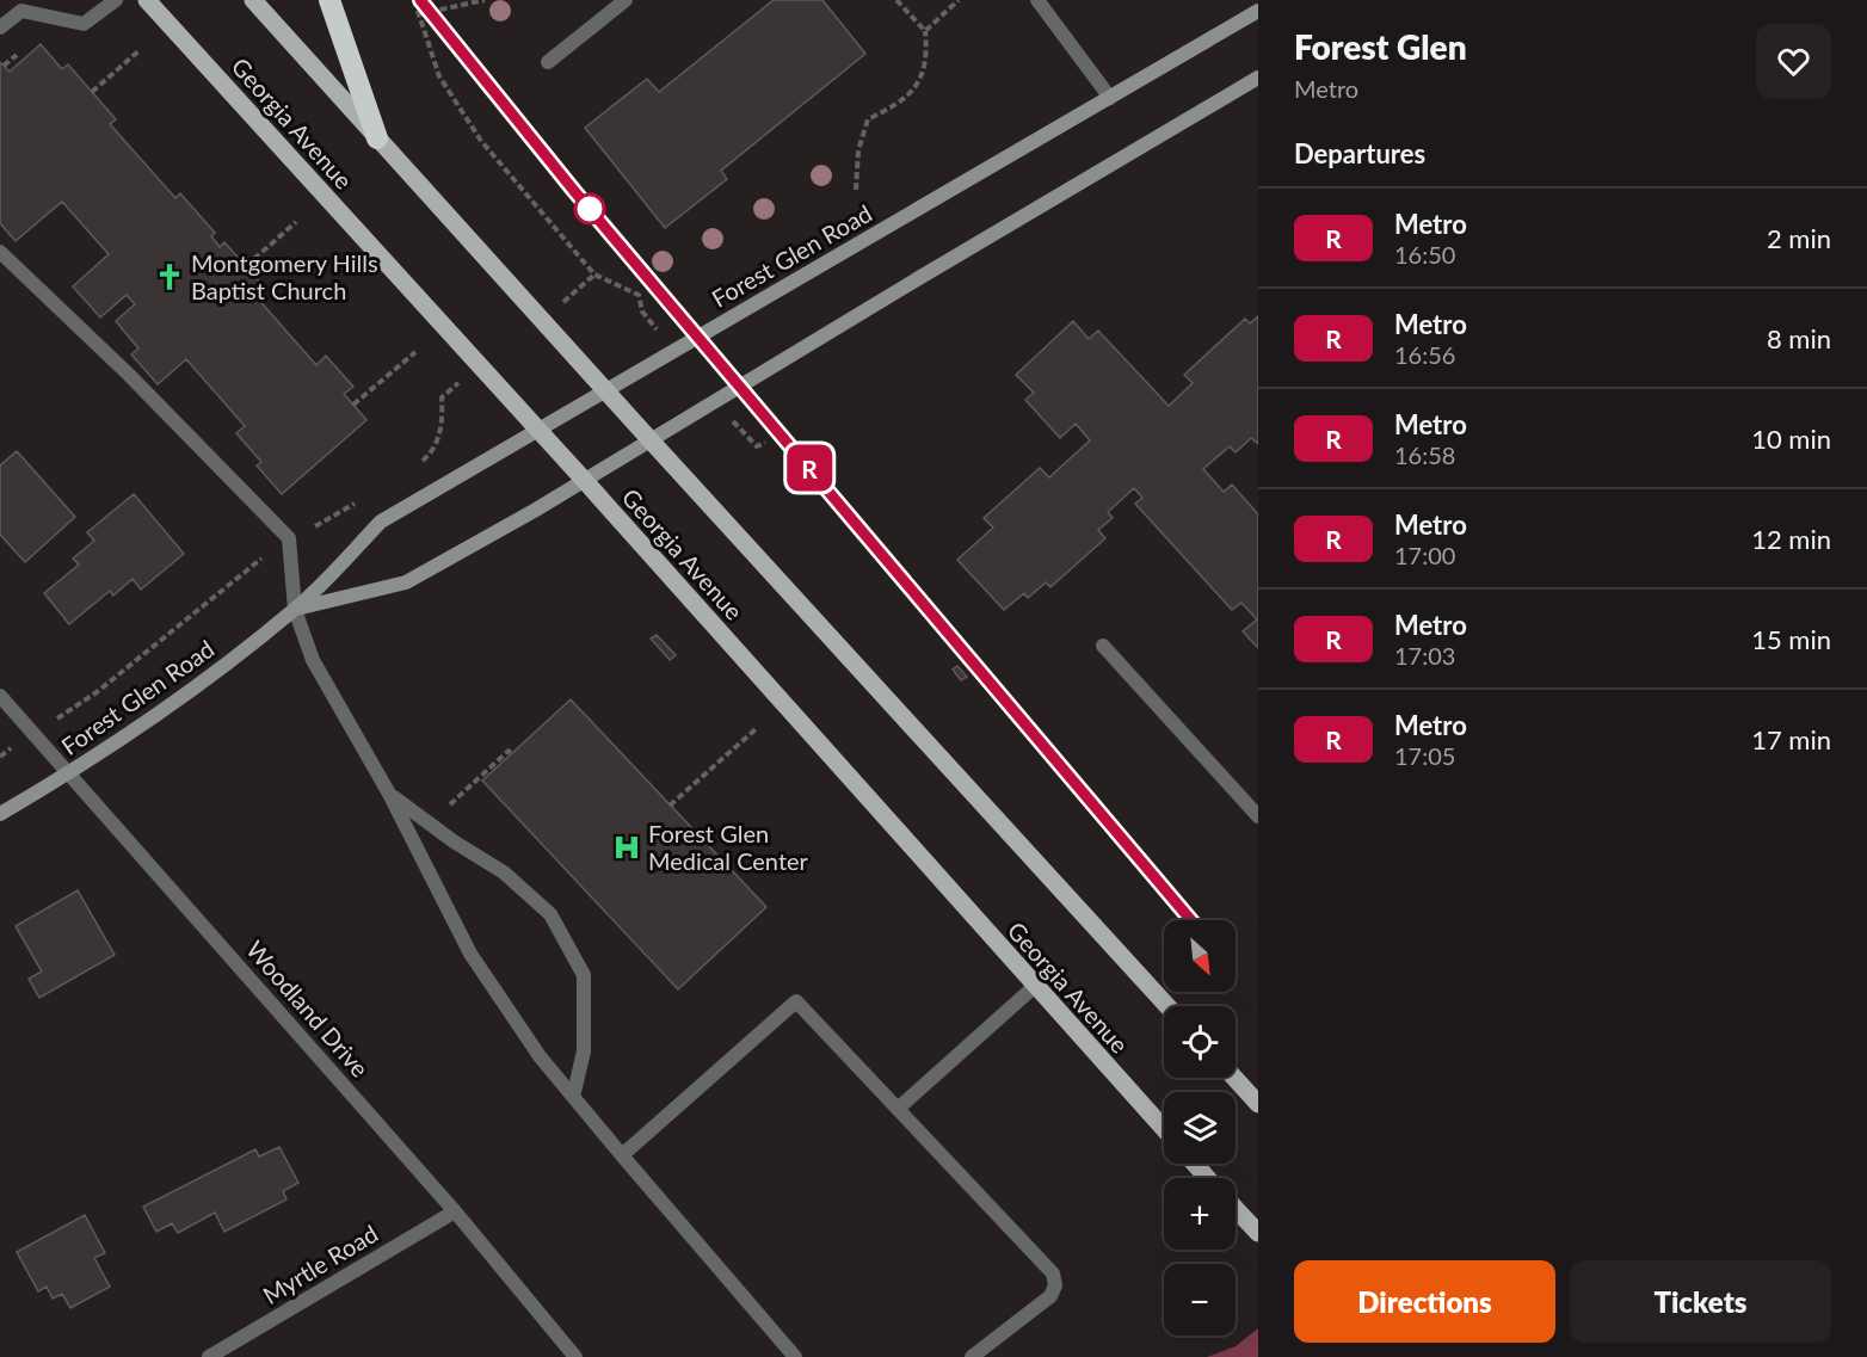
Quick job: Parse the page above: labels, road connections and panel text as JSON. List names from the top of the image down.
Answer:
{
  "streets": {
    "main road": ["Georgia Avenue", "Forest Glen Road"],
    "street": ["Woodland Drive", "Myrtle Road"]
  },
  "crossings": [
    ["Georgia Avenue", "Forest Glen Road"],
    ["Forest Glen Road", "Woodland Drive"],
    ["Woodland Drive", "Myrtle Road"]
  ],
  "places": {
    "church": ["Montgomery Hills Baptist Church"],
    "hospital": ["Forest Glen Medical Center"]
  },
  "lines": ["metro line R"],
  "north": "bottom right",
  "page": {
    "on_map": "R",
    "heading": [
      ["Forest Glen", "Metro"],
      "Departures"
    ],
    "list": [
      {
        "mark": "R",
        "name": "Metro",
        "note": "16:50",
        "value": "2 min"
      },
      {
        "mark": "R",
        "name": "Metro",
        "note": "16:56",
        "value": "8 min"
      },
      {
        "mark": "R",
        "name": "Metro",
        "note": "16:58",
        "value": "10 min"
      },
      {
        "mark": "R",
        "name": "Metro",
        "note": "17:00",
        "value": "12 min"
      },
      {
        "mark": "R",
        "name": "Metro",
        "note": "17:03",
        "value": "15 min"
      },
      {
        "mark": "R",
        "name": "Metro",
        "note": "17:05",
        "value": "17 min"
      }
    ],
    "map_buttons": ["+", "−"],
    "buttons": ["Directions", "Tickets"]
  }
}
